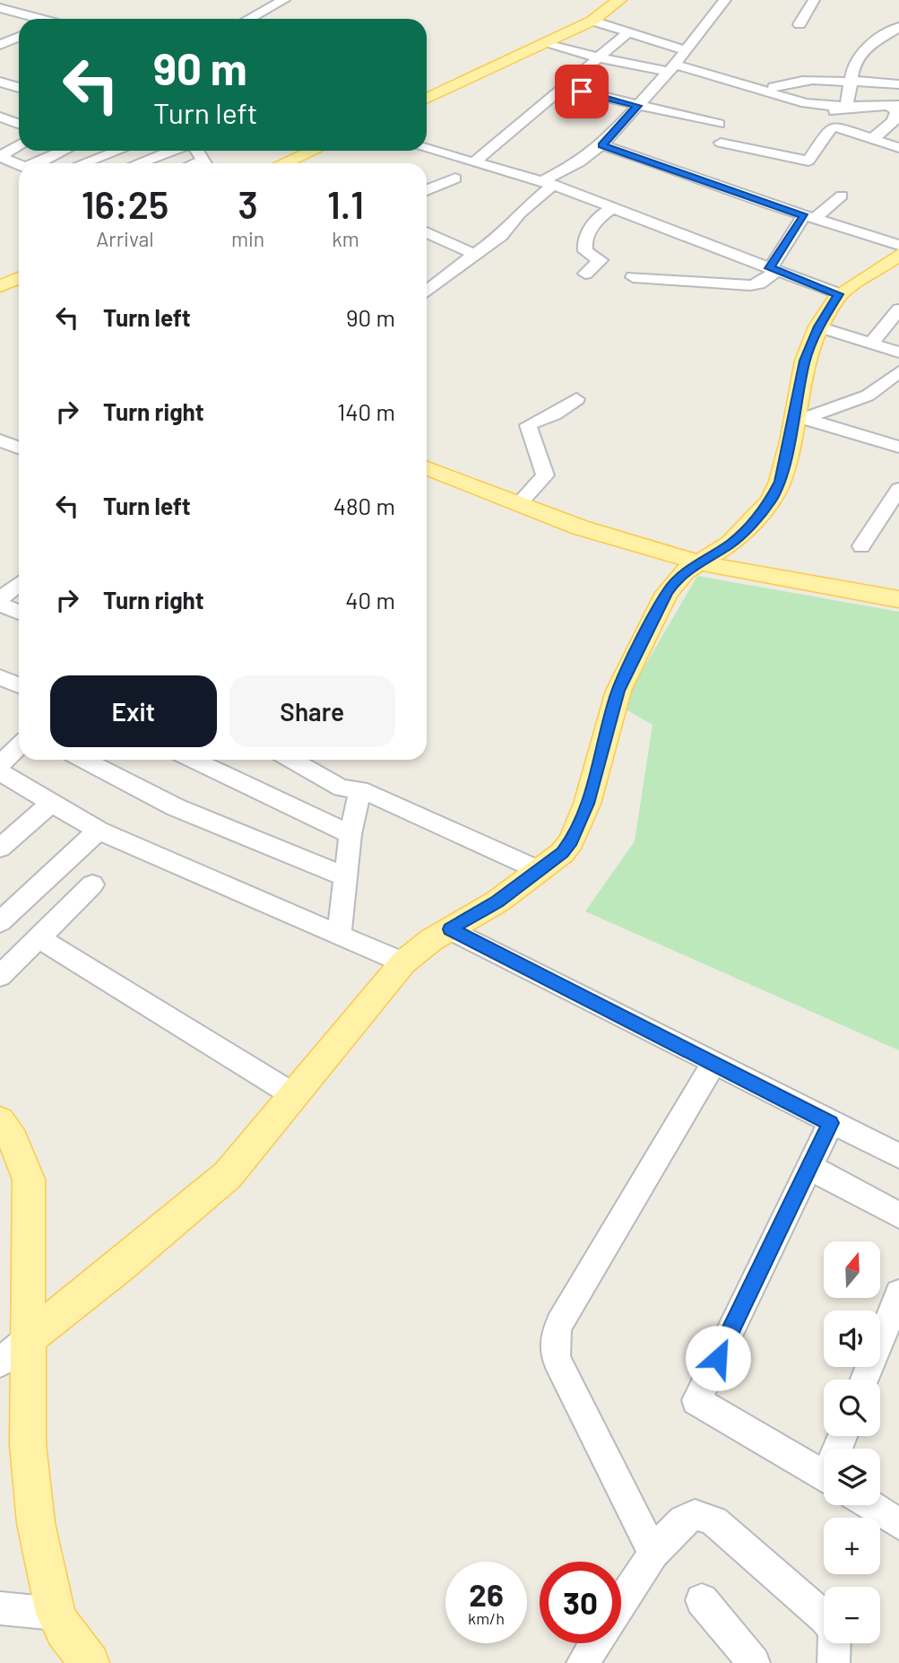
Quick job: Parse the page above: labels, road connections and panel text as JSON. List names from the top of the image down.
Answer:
{
  "north": "top",
  "page": {
    "turn": ["90 m", "Turn left"],
    "eta": [
      "16:25",
      "Arrival",
      "3",
      "min",
      "1.1",
      "km"
    ],
    "list": [
      {
        "name": "Turn left",
        "value": "90 m"
      },
      {
        "name": "Turn right",
        "value": "140 m"
      },
      {
        "name": "Turn left",
        "value": "480 m"
      },
      {
        "name": "Turn right",
        "value": "40 m"
      }
    ],
    "buttons": ["Exit", "Share"],
    "map_buttons": ["+", "−"],
    "speed": "26 km/h",
    "limit": "30"
  }
}
